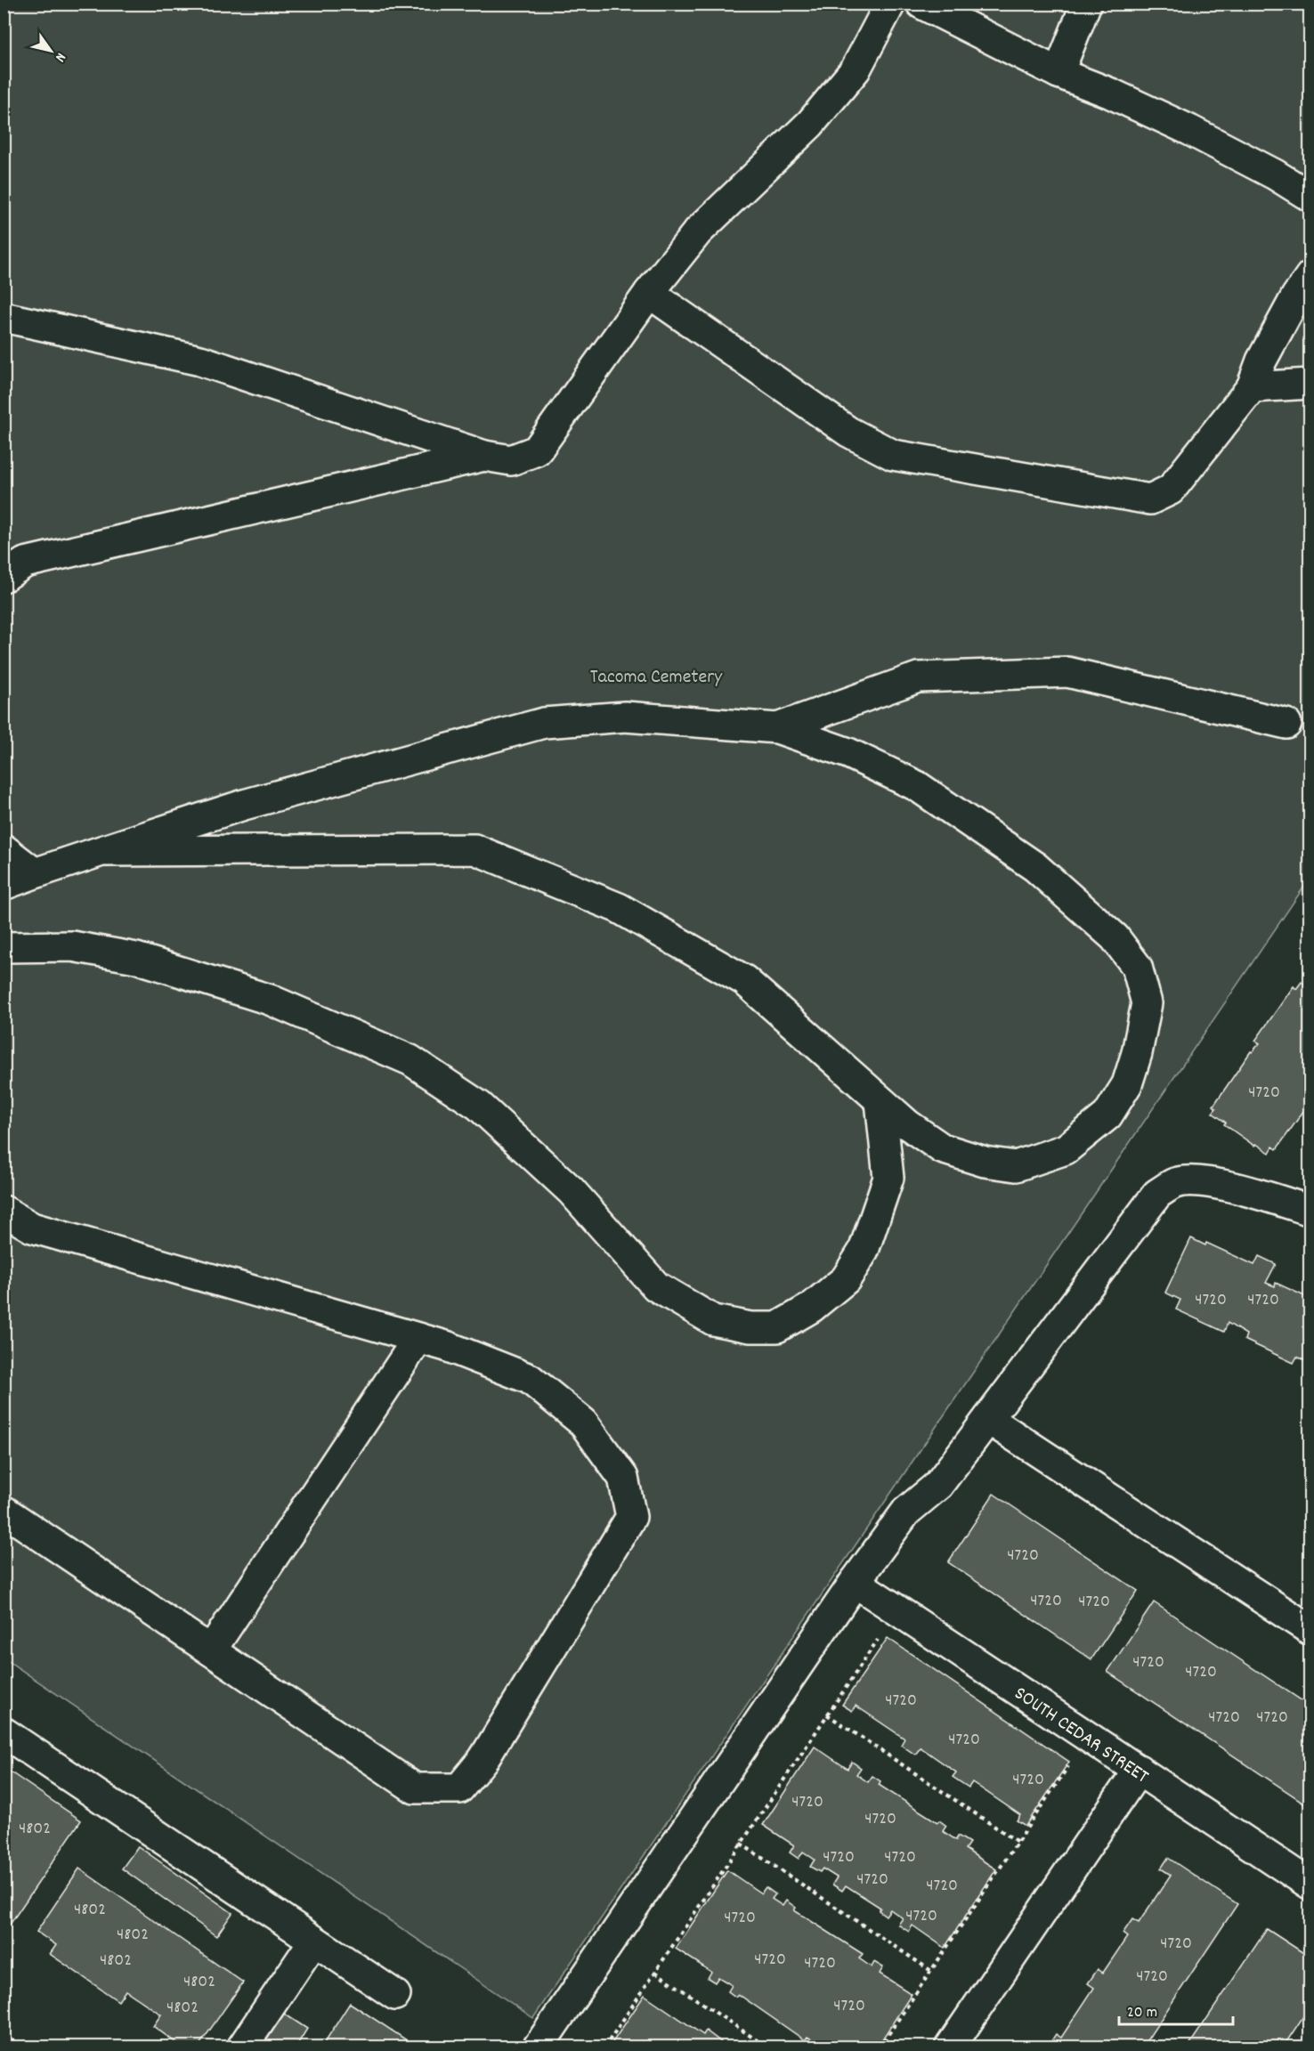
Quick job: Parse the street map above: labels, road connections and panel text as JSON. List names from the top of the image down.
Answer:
{
  "streets": {
    "lane": ["SOUTH CEDAR STREET"]
  },
  "parks": ["Tacoma Cemetery"],
  "house_numbers": [
    "4720",
    "4720",
    "4720",
    "4720",
    "4720",
    "4720",
    "4720",
    "4720",
    "4720",
    "4720",
    "4720",
    "4720",
    "4720",
    "4720",
    "4720",
    "4802",
    "4720",
    "4720",
    "4720",
    "4720",
    "4802",
    "4720",
    "4720",
    "4802",
    "4720",
    "4720",
    "4802",
    "4720",
    "4720",
    "4802",
    "4720",
    "4802"
  ],
  "scale_bar": "20 m",
  "north": "bottom right"
}
